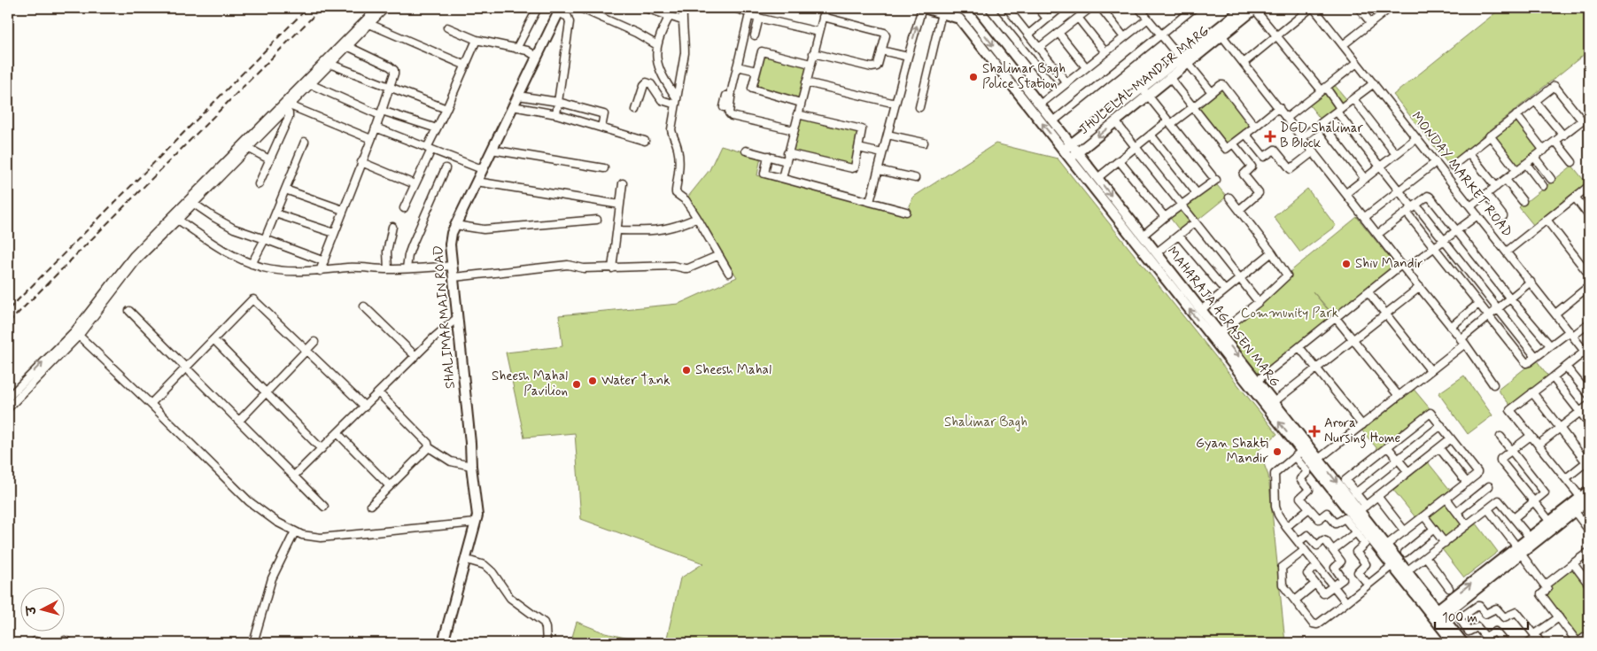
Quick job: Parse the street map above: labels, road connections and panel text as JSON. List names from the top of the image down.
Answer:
{
  "streets": {
    "street": [
      "JHULELAL MANDIR MARG",
      "MONDAY MARKET ROAD",
      "SHALIMAR MAIN ROAD",
      "MAHARAJA AGRASEN MARG"
    ]
  },
  "crossings": [
    ["JHULELAL MANDIR MARG", "MAHARAJA AGRASEN MARG"]
  ],
  "parks": ["Community Park", "Shalimar Bagh"],
  "places": {
    "other": [
      "Shalimar Bagh Police Station",
      "Shiv Mandir",
      "Sheesh Mahal",
      "Water Tank",
      "Sheesh Mahal Pavilion",
      "Gyan Shakti Mandir"
    ],
    "health": ["DGD Shalimar B Block", "Arora Nursing Home"]
  },
  "scale_bar": "100 m",
  "north": "left"
}
